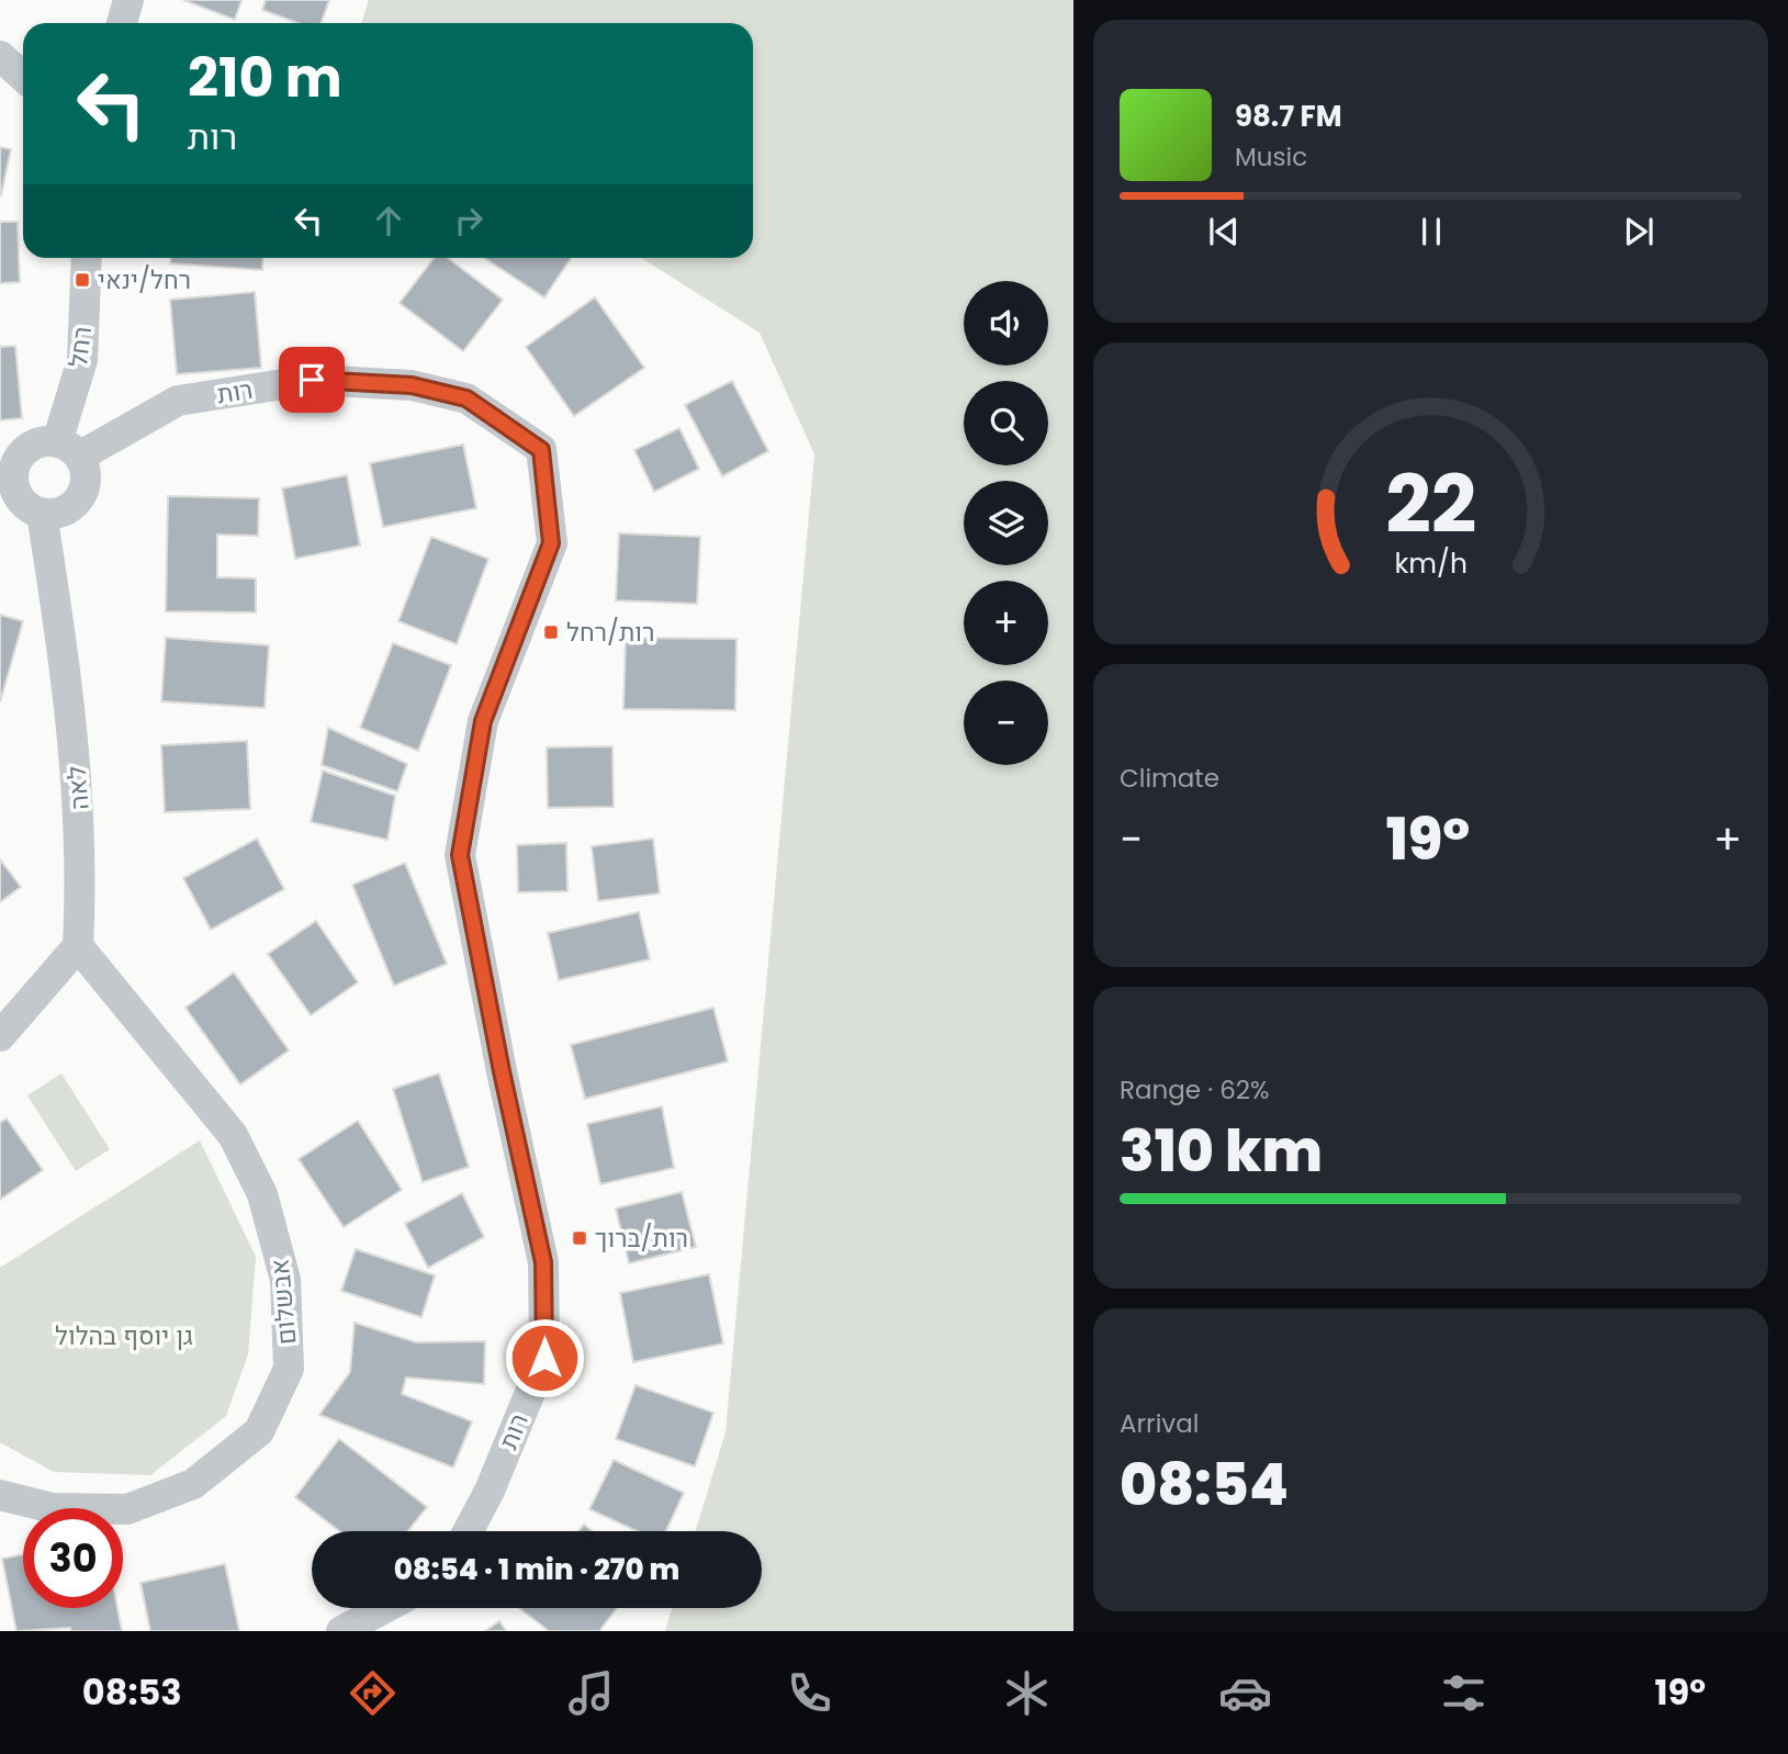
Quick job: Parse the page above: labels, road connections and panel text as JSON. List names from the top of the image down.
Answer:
{
  "streets": {
    "street": [
      "רחל",
      "רות",
      "לאה",
      "אבשלום"
    ]
  },
  "crossings": [
    ["רחל", "רות"],
    ["רחל", "לאה"],
    ["רות", "לאה"],
    ["לאה", "אבשלום"]
  ],
  "parks": ["גן יוסף בהלול"],
  "places": {
    "transit": ["רחל/ינאי", "רות/רחל", "רות/ברוך"]
  },
  "page": {
    "turn": ["210 m", "רות"],
    "song": ["98.7 FM", "Music"],
    "map_buttons": ["+", "−"],
    "tile": [
      "Climate",
      ["Range · 62%", "310 km"],
      ["Arrival", "08:54"]
    ],
    "heat": ["−", "19°", "+"],
    "limit": "30",
    "trip": "08:54 · 1 min · 270 m",
    "tabs": ["08:53", "19°"],
    "gauge": ["22", "km/h"]
  }
}
